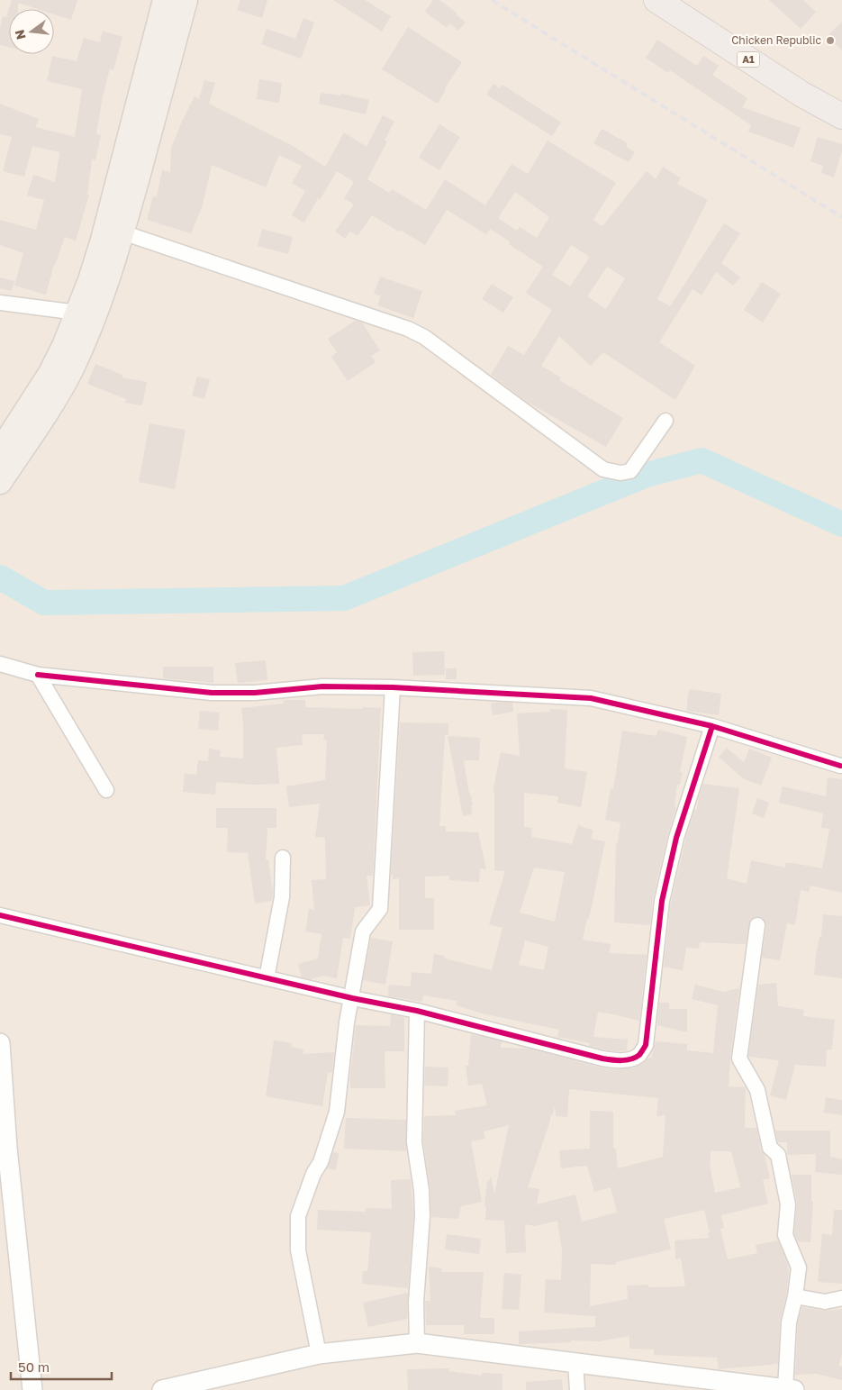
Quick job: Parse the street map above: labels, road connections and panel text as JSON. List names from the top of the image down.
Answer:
{
  "streets": {
    "highway": ["A1"]
  },
  "places": ["Chicken Republic"],
  "scale_bar": "50 m",
  "north": "left"
}
